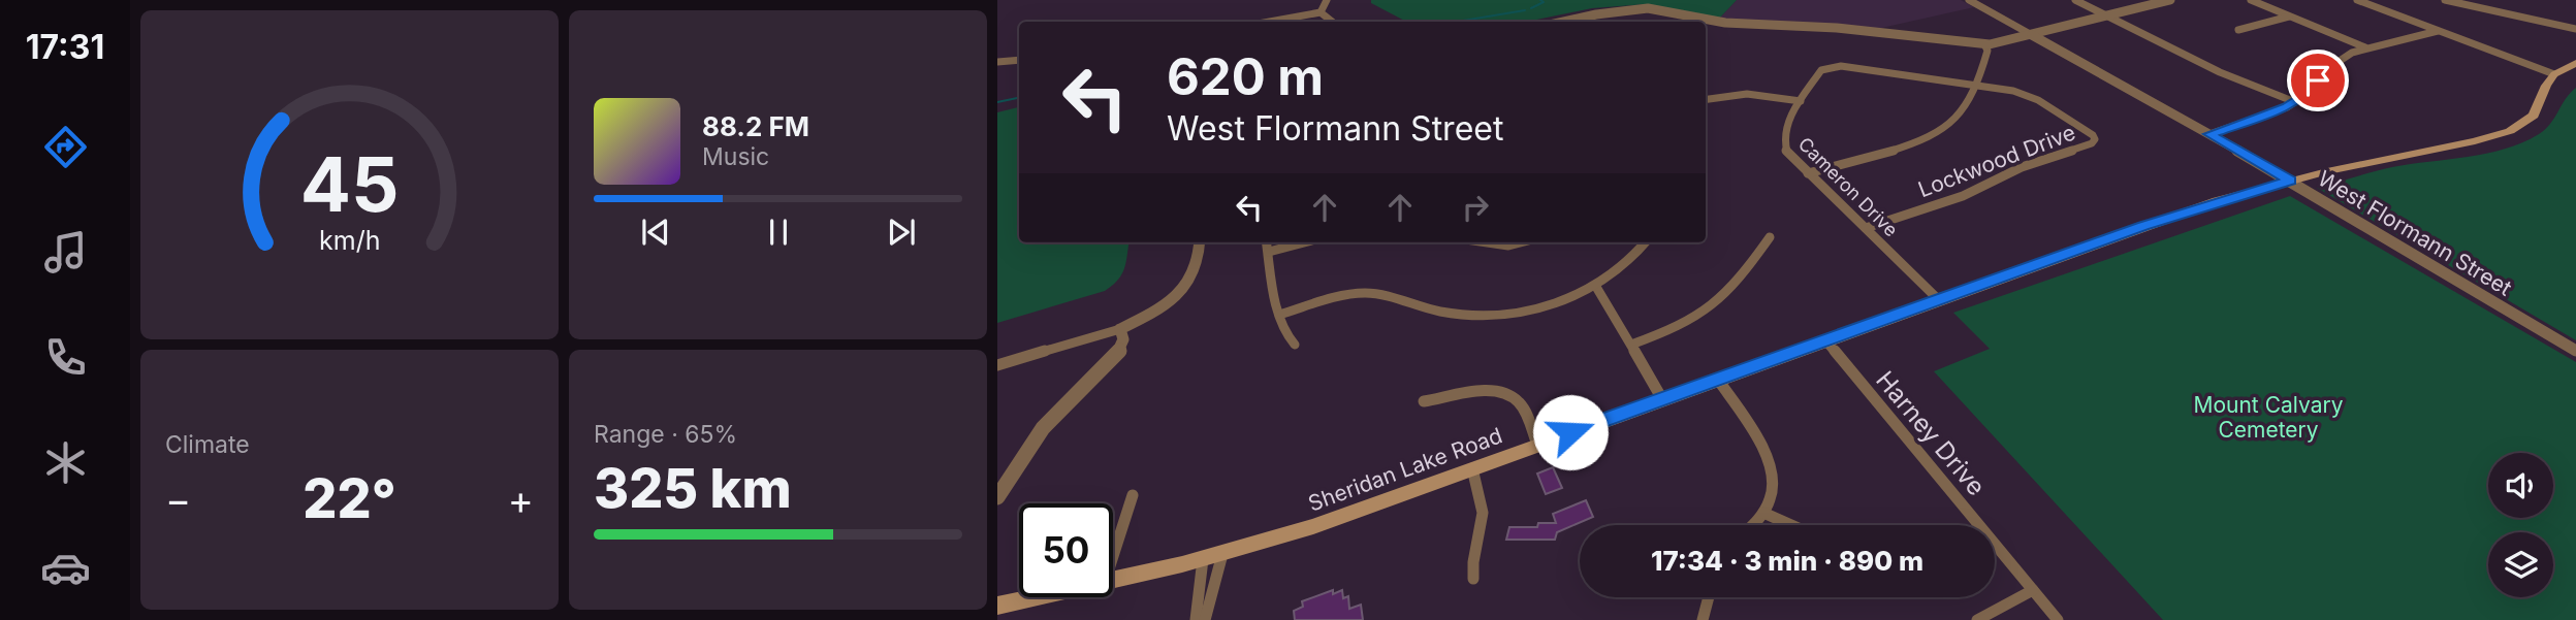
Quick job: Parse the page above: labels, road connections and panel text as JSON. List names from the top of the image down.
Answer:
{
  "streets": {
    "main road": ["Sheridan Lake Road"],
    "street": [
      "Lockwood Drive",
      "Cameron Drive",
      "West Flormann Street",
      "Harney Drive"
    ]
  },
  "crossings": [
    ["Lockwood Drive", "Cameron Drive"],
    ["Cameron Drive", "Sheridan Lake Road"],
    ["West Flormann Street", "Sheridan Lake Road"],
    ["Harney Drive", "Sheridan Lake Road"]
  ],
  "parks": ["Mount Calvary Cemetery"],
  "page": {
    "tabs": "17:31",
    "turn": ["620 m", "West Flormann Street"],
    "song": ["88.2 FM", "Music"],
    "tile": [
      "Climate",
      ["Range · 65%", "325 km"]
    ],
    "heat": ["−", "22°", "+"],
    "limit": "50",
    "trip": "17:34 · 3 min · 890 m",
    "gauge": ["45", "km/h"]
  }
}
